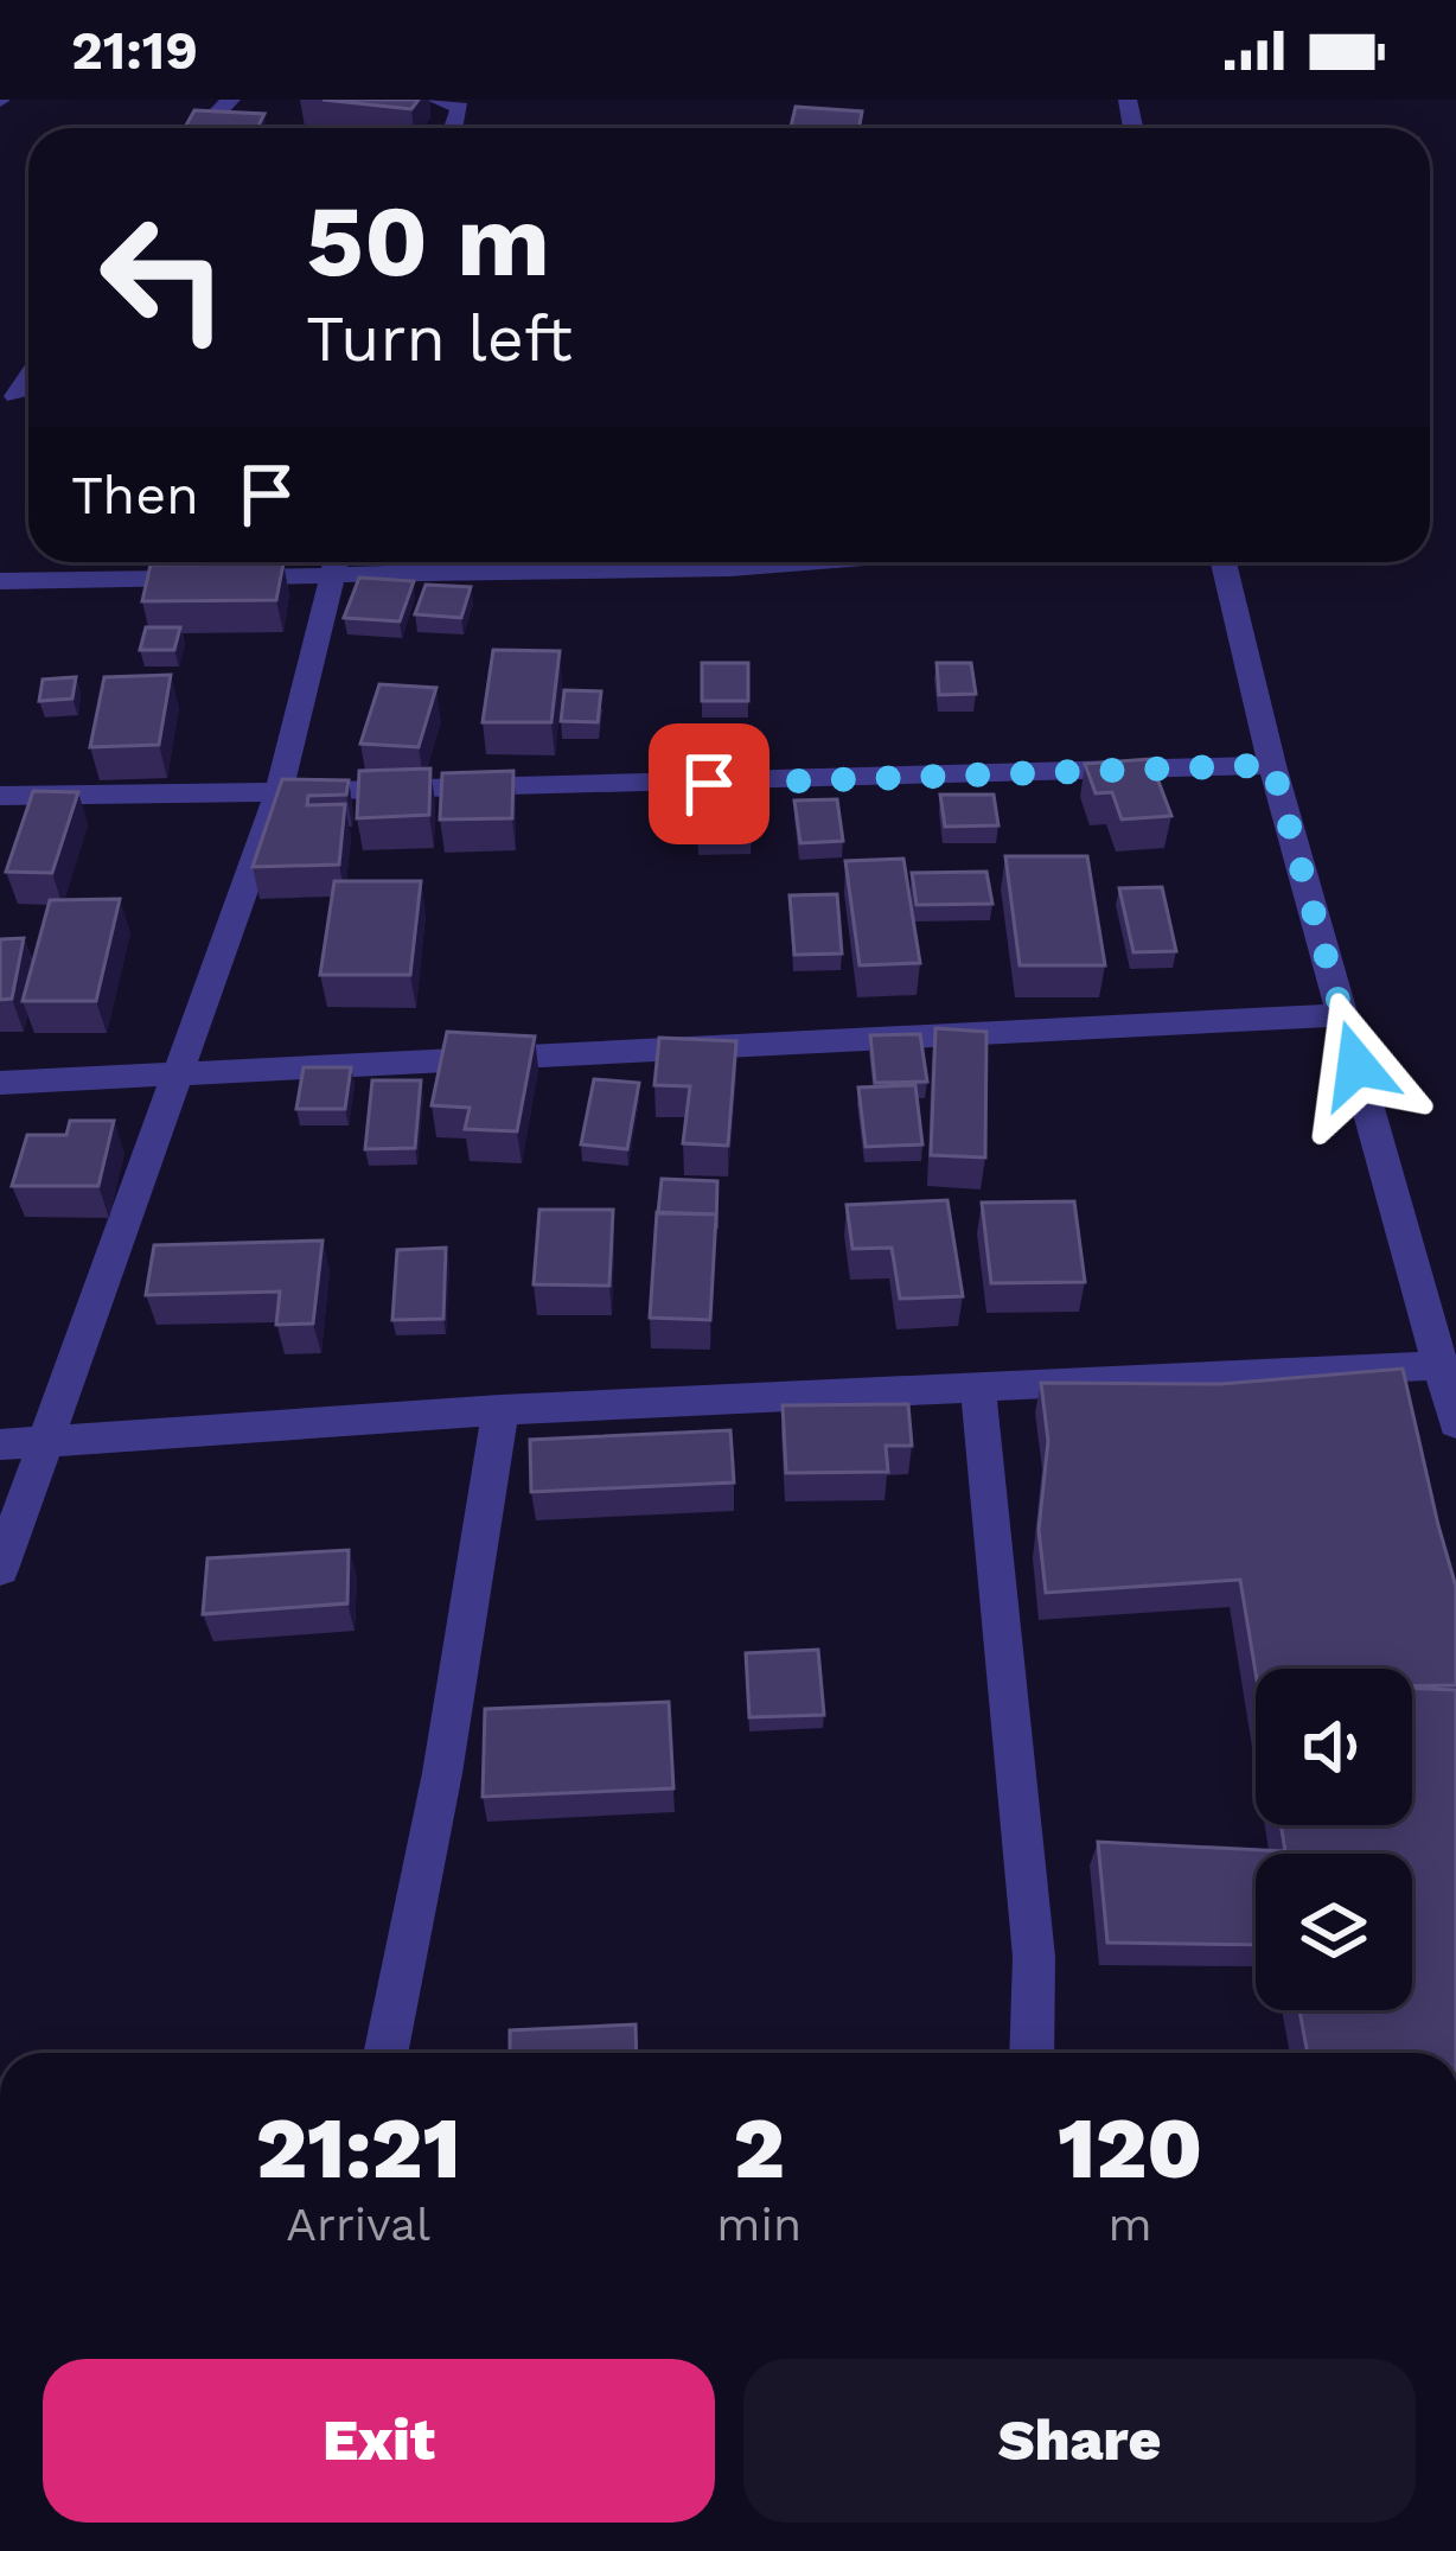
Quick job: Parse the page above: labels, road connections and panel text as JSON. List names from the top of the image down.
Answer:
{
  "page": {
    "status": "21:19",
    "turn": ["50 m", "Turn left"],
    "then": "Then",
    "eta": [
      "21:21",
      "Arrival",
      "2",
      "min",
      "120",
      "m"
    ],
    "buttons": ["Exit", "Share"]
  }
}
